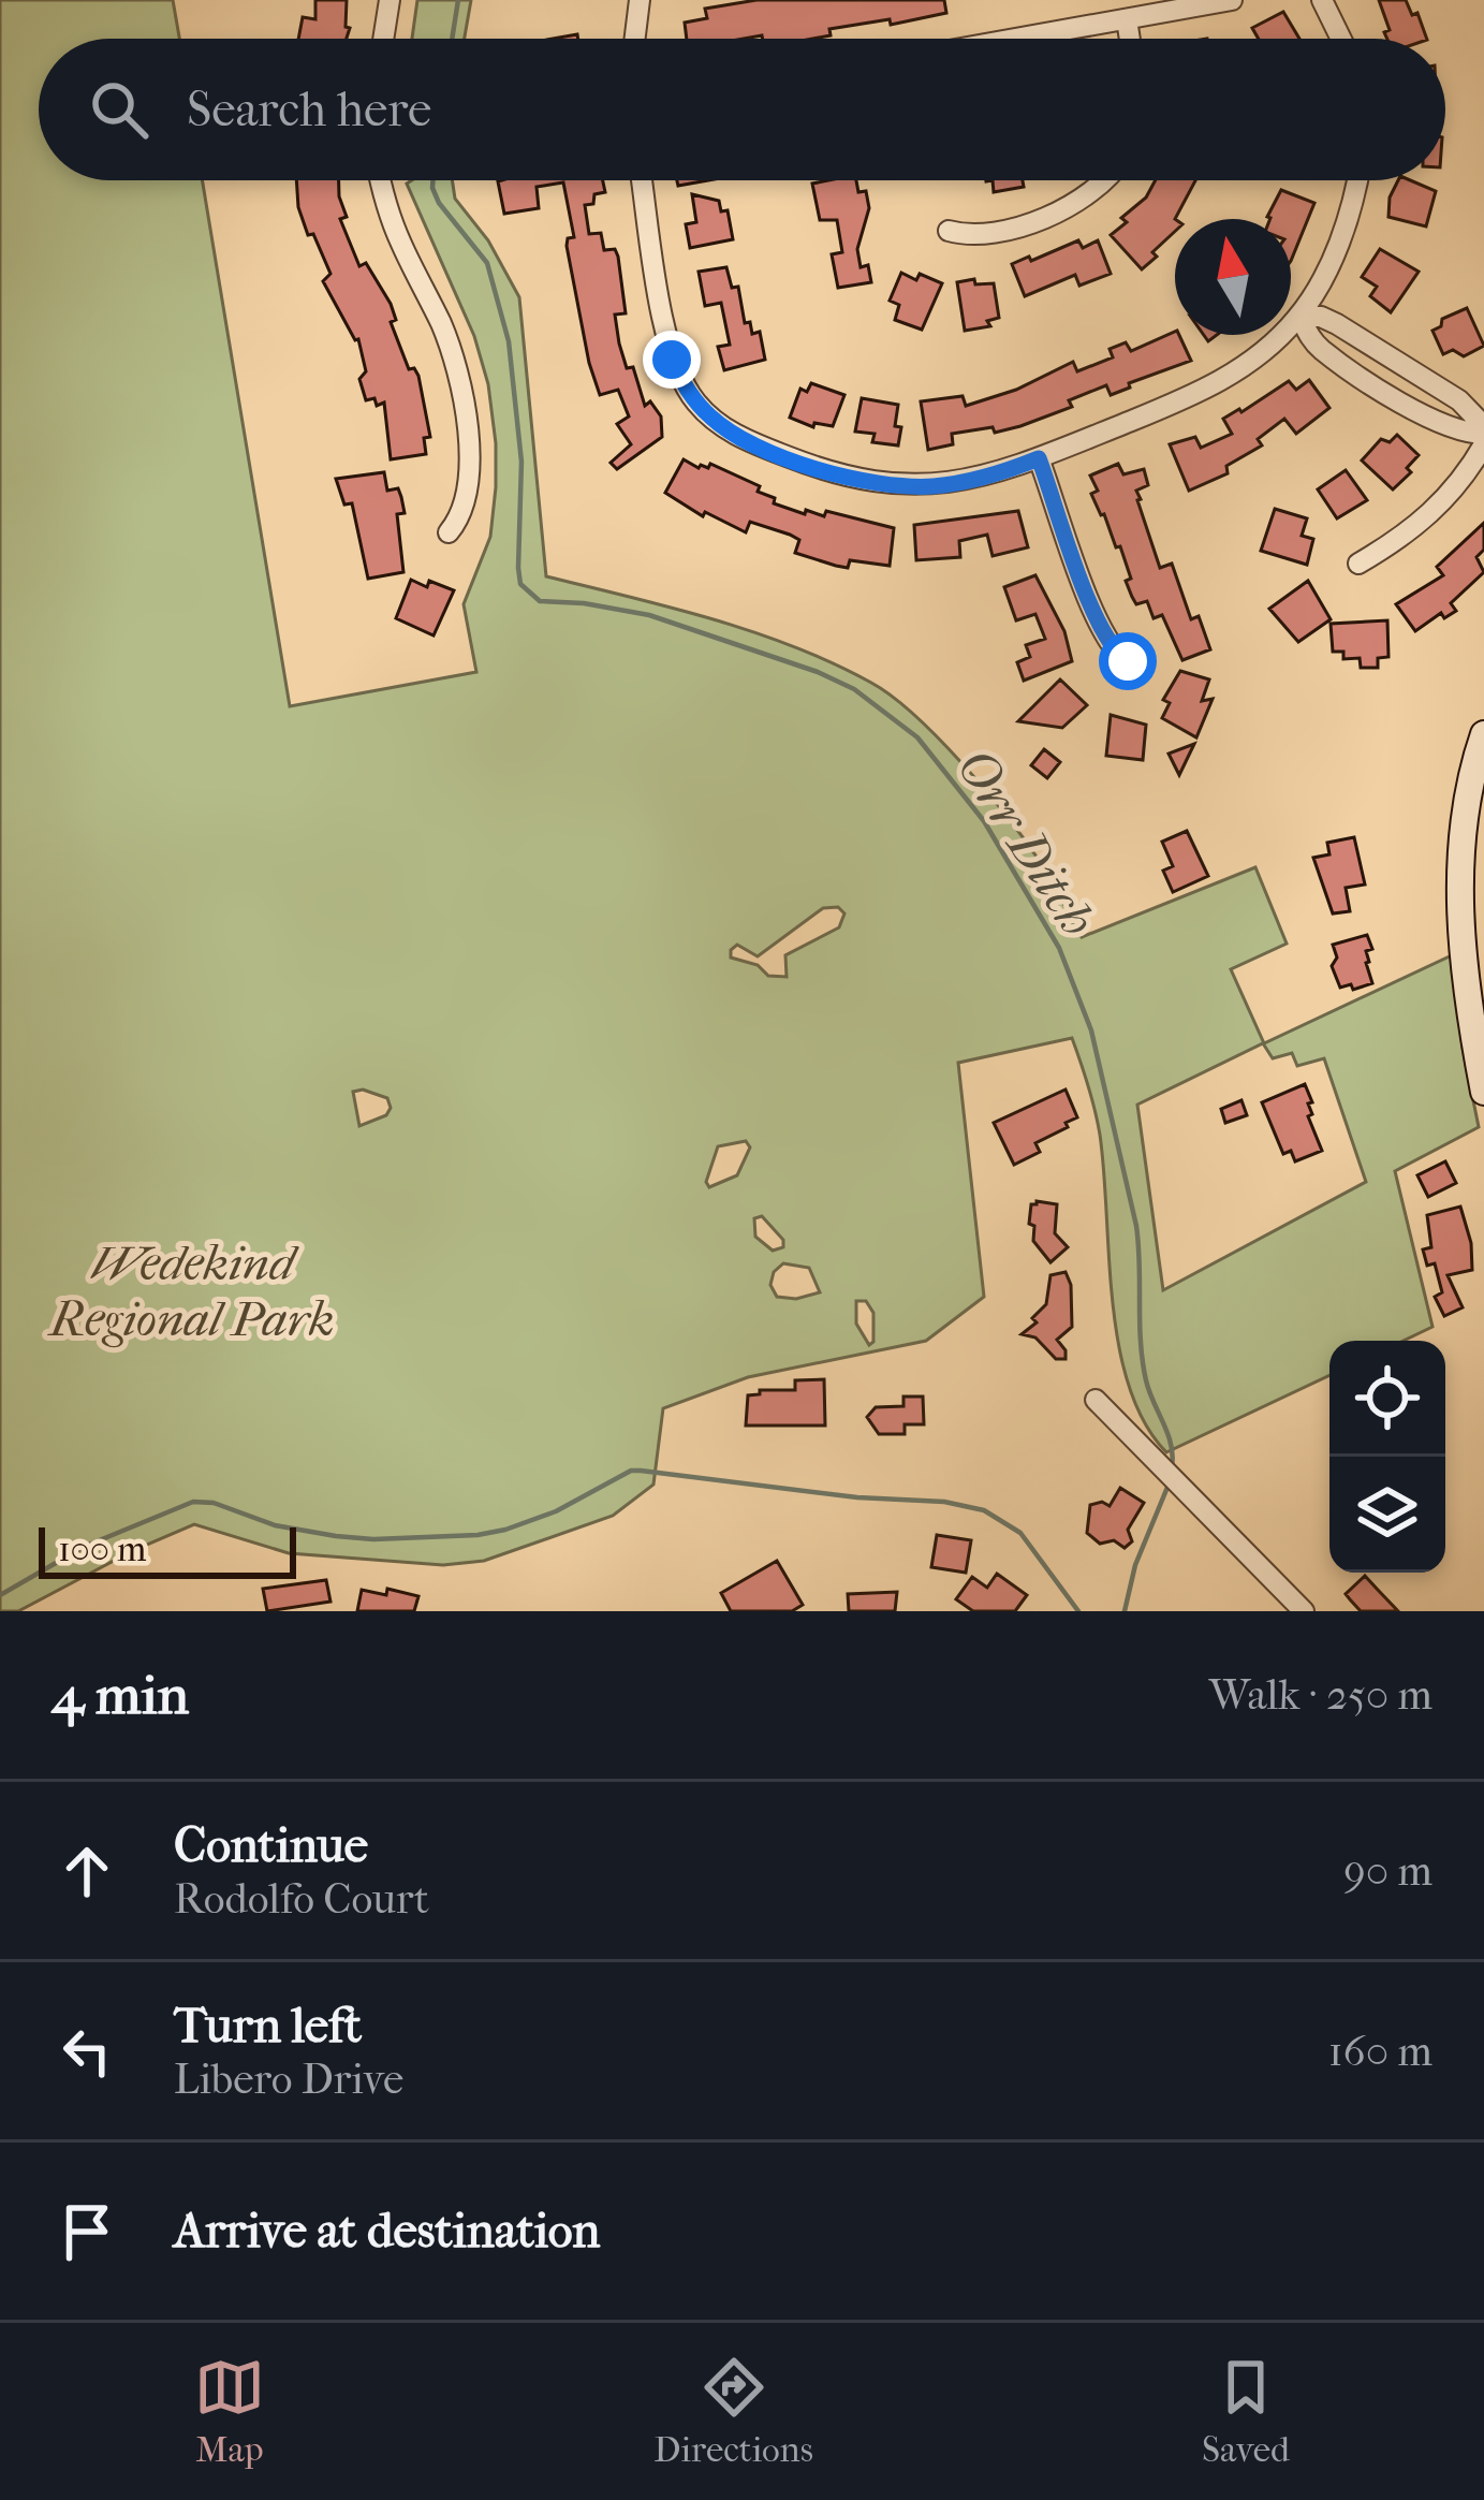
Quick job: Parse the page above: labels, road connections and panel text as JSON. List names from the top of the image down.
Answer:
{
  "water": ["Orr Ditch"],
  "parks": ["Wedekind Regional Park"],
  "scale_bar": "100 m",
  "north": "top",
  "page": {
    "search": "Search here",
    "scale": "100 m",
    "heading": ["4 min", "Walk · 250 m"],
    "list": [
      ["Continue", "Rodolfo Court", "90 m"],
      ["Turn left", "Libero Drive", "160 m"],
      "Arrive at destination"
    ],
    "nav": ["Map", "Directions", "Saved"]
  }
}
